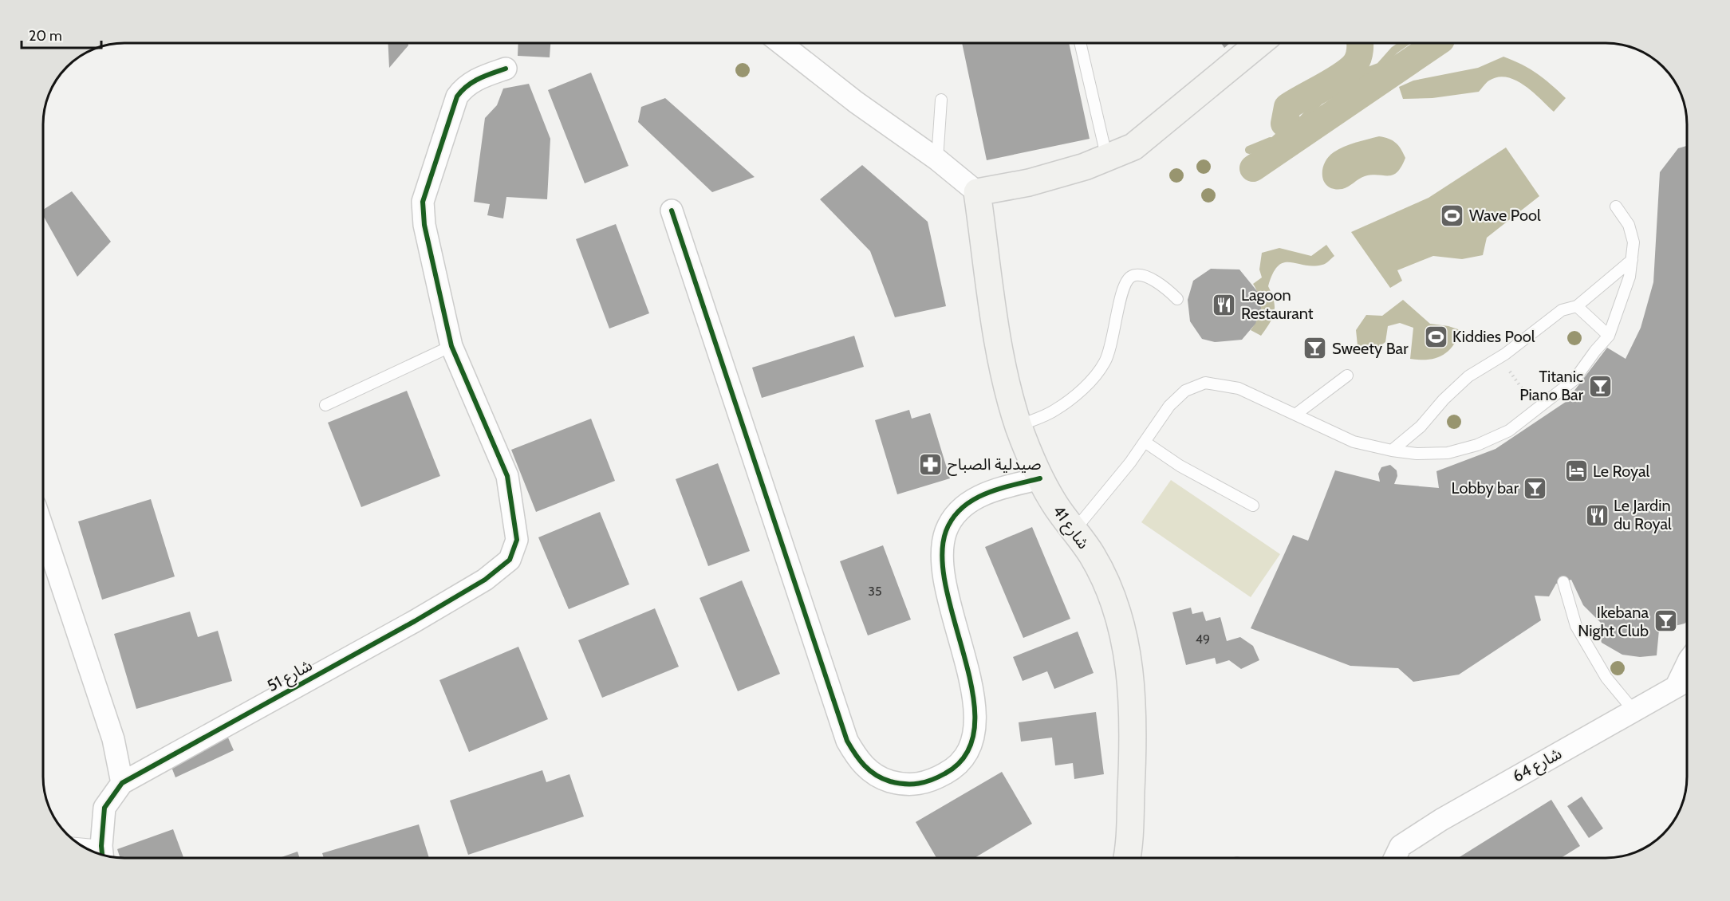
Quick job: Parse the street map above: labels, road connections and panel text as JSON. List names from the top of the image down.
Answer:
{
  "streets": {
    "street": ["شارع 41", "شارع 51", "شارع 64"]
  },
  "places": {
    "sports": ["Wave Pool", "Kiddies Pool"],
    "restaurant": ["Lagoon Restaurant", "Le Jardin du Royal"],
    "bar": [
      "Sweety Bar",
      "Titanic Piano Bar",
      "Lobby bar",
      "Ikebana Night Club"
    ],
    "pharmacy": ["صيدلية الصباح"],
    "hotel": ["Le Royal"]
  },
  "house_numbers": ["35", "49"],
  "scale_bar": "20 m"
}
